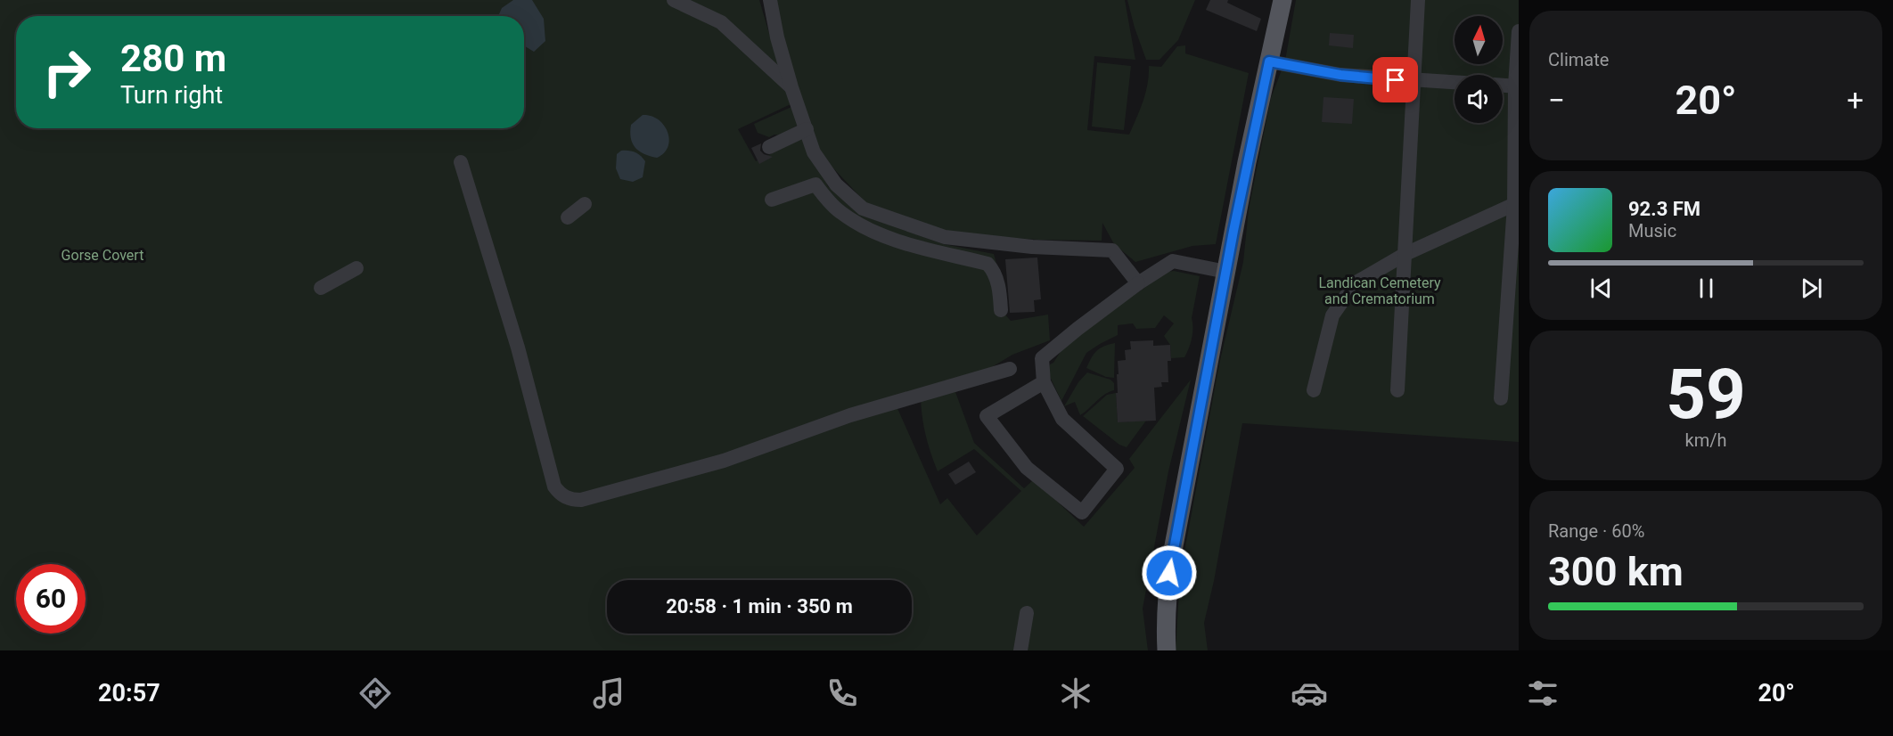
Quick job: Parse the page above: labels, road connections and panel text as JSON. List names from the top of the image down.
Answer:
{
  "parks": ["Gorse Covert", "Landican Cemetery and Crematorium"],
  "north": "top",
  "page": {
    "tile": [
      "Climate",
      ["59", "km/h"],
      ["Range · 60%", "300 km"]
    ],
    "turn": ["280 m", "Turn right"],
    "heat": ["−", "20°", "+"],
    "song": ["92.3 FM", "Music"],
    "limit": "60",
    "trip": "20:58 · 1 min · 350 m",
    "tabs": ["20:57", "20°"]
  }
}
